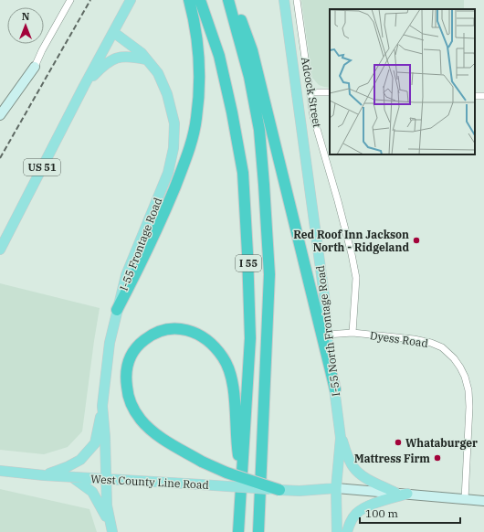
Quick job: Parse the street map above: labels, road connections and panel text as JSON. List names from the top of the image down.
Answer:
{
  "streets": {
    "highway": ["I 55"],
    "main road": [
      "US 51",
      "I-55 Frontage Road",
      "I-55 North Frontage Road",
      "West County Line Road"
    ],
    "street": ["Adcock Street", "Dyess Road"]
  },
  "crossings": [
    ["Adcock Street", "Dyess Road"],
    ["US 51", "I-55 Frontage Road"],
    ["I-55 Frontage Road", "West County Line Road"],
    ["I-55 North Frontage Road", "Dyess Road"],
    ["I-55 North Frontage Road", "West County Line Road"]
  ],
  "places": ["Red Roof Inn Jackson North - Ridgeland", "Whataburger", "Mattress Firm"],
  "scale_bar": "100 m",
  "north": "top"
}
